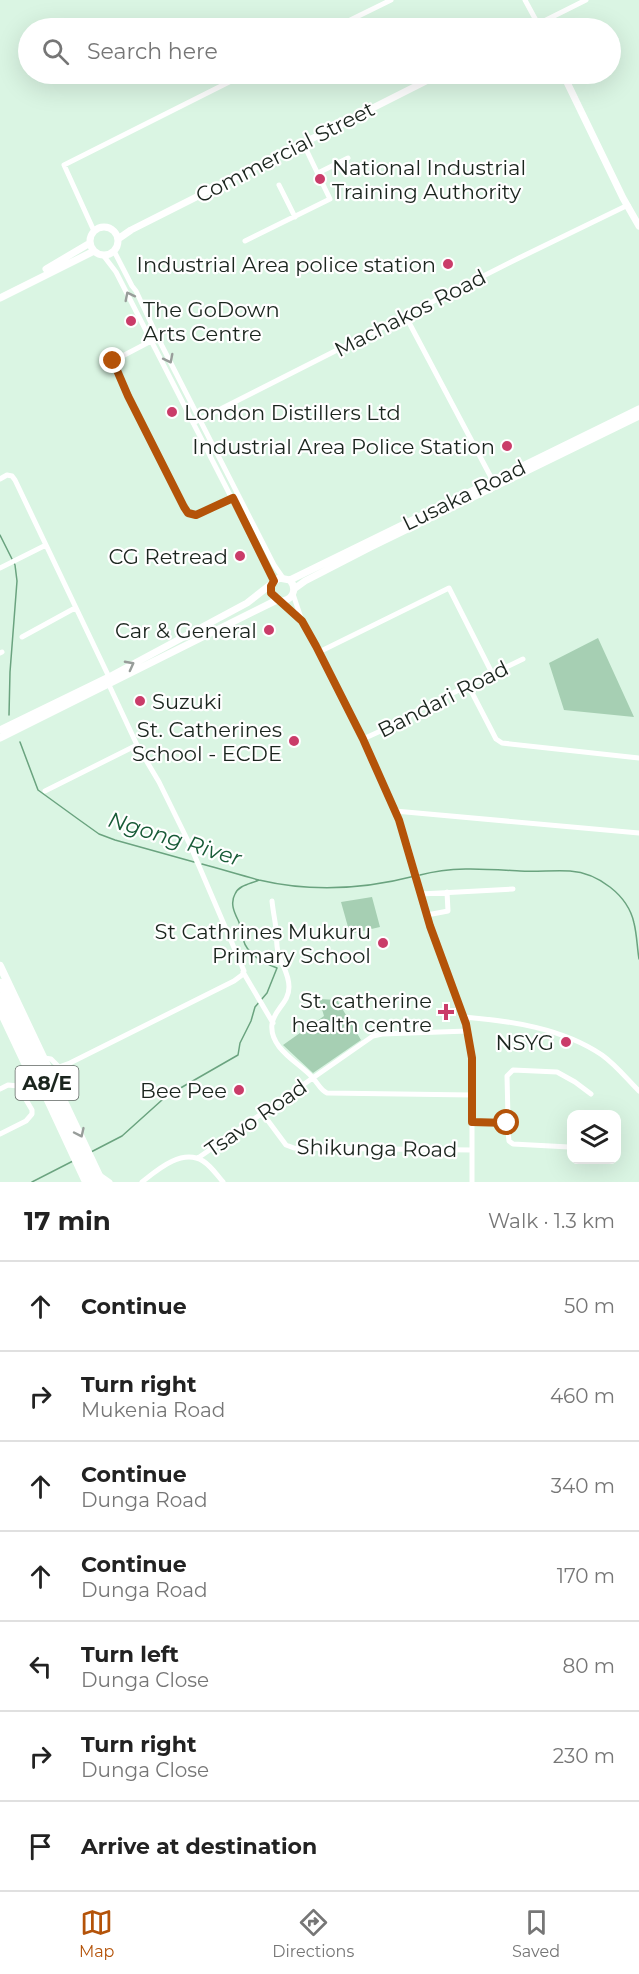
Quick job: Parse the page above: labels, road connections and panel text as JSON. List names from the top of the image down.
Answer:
{
  "streets": {
    "highway": ["A8/E"],
    "main road": ["Commercial Street", "Lusaka Road"],
    "street": [
      "Machakos Road",
      "Bandari Road",
      "Tsavo Road",
      "Shikunga Road"
    ]
  },
  "crossings": [
    ["Tsavo Road", "Shikunga Road"]
  ],
  "water": ["Ngong River"],
  "places": {
    "other": [
      "National Industrial Training Authority",
      "Industrial Area police station",
      "The GoDown Arts Centre",
      "London Distillers Ltd",
      "Industrial Area Police Station",
      "CG Retread",
      "Car & General",
      "Suzuki",
      "St. Catherines School - ECDE",
      "St Cathrines Mukuru Primary School",
      "NSYG",
      "Bee Pee"
    ],
    "health": ["St. catherine health centre"]
  },
  "page": {
    "search": "Search here",
    "heading": ["17 min", "Walk · 1.3 km"],
    "list": [
      ["Continue", "50 m"],
      ["Turn right", "Mukenia Road", "460 m"],
      ["Continue", "Dunga Road", "340 m"],
      ["Continue", "Dunga Road", "170 m"],
      ["Turn left", "Dunga Close", "80 m"],
      ["Turn right", "Dunga Close", "230 m"],
      "Arrive at destination"
    ],
    "nav": ["Map", "Directions", "Saved"]
  }
}
